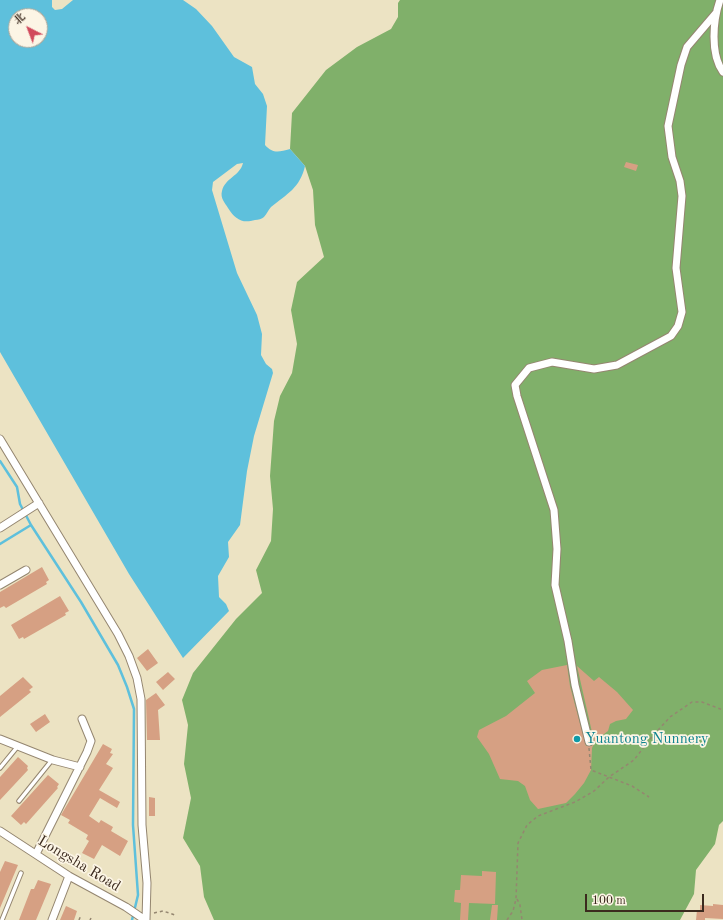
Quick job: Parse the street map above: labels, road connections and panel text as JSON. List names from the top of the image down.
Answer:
{
  "streets": {
    "street": ["Longsha Road"]
  },
  "places": ["Yuantong Nunnery"],
  "scale_bar": "100 m",
  "north": "top left"
}
